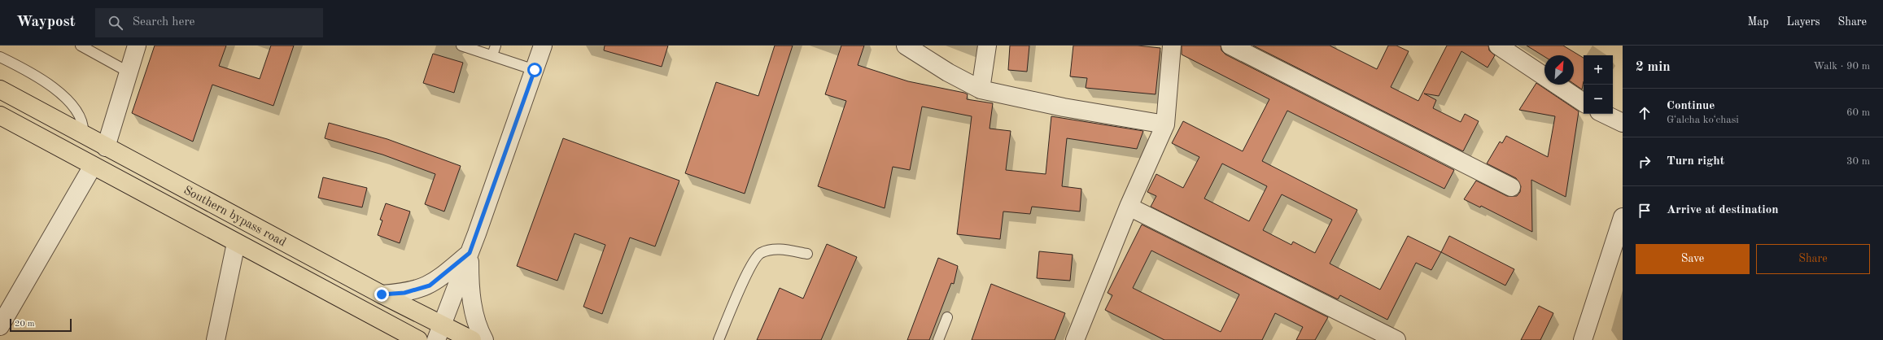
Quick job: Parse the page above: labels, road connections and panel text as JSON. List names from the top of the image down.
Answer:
{
  "streets": {
    "highway": ["Southern bypass road"]
  },
  "scale_bar": "20 m",
  "north": "top right",
  "page": {
    "header": "Waypost",
    "search": "Search here",
    "nav": ["Map", "Layers", "Share"],
    "heading": ["2 min", "Walk · 90 m"],
    "map_buttons": ["+", "−"],
    "list": [
      ["Continue", "Gʻalcha koʻchasi", "60 m"],
      ["Turn right", "30 m"],
      "Arrive at destination"
    ],
    "buttons": ["Save", "Share"],
    "scale": "20 m"
  }
}
